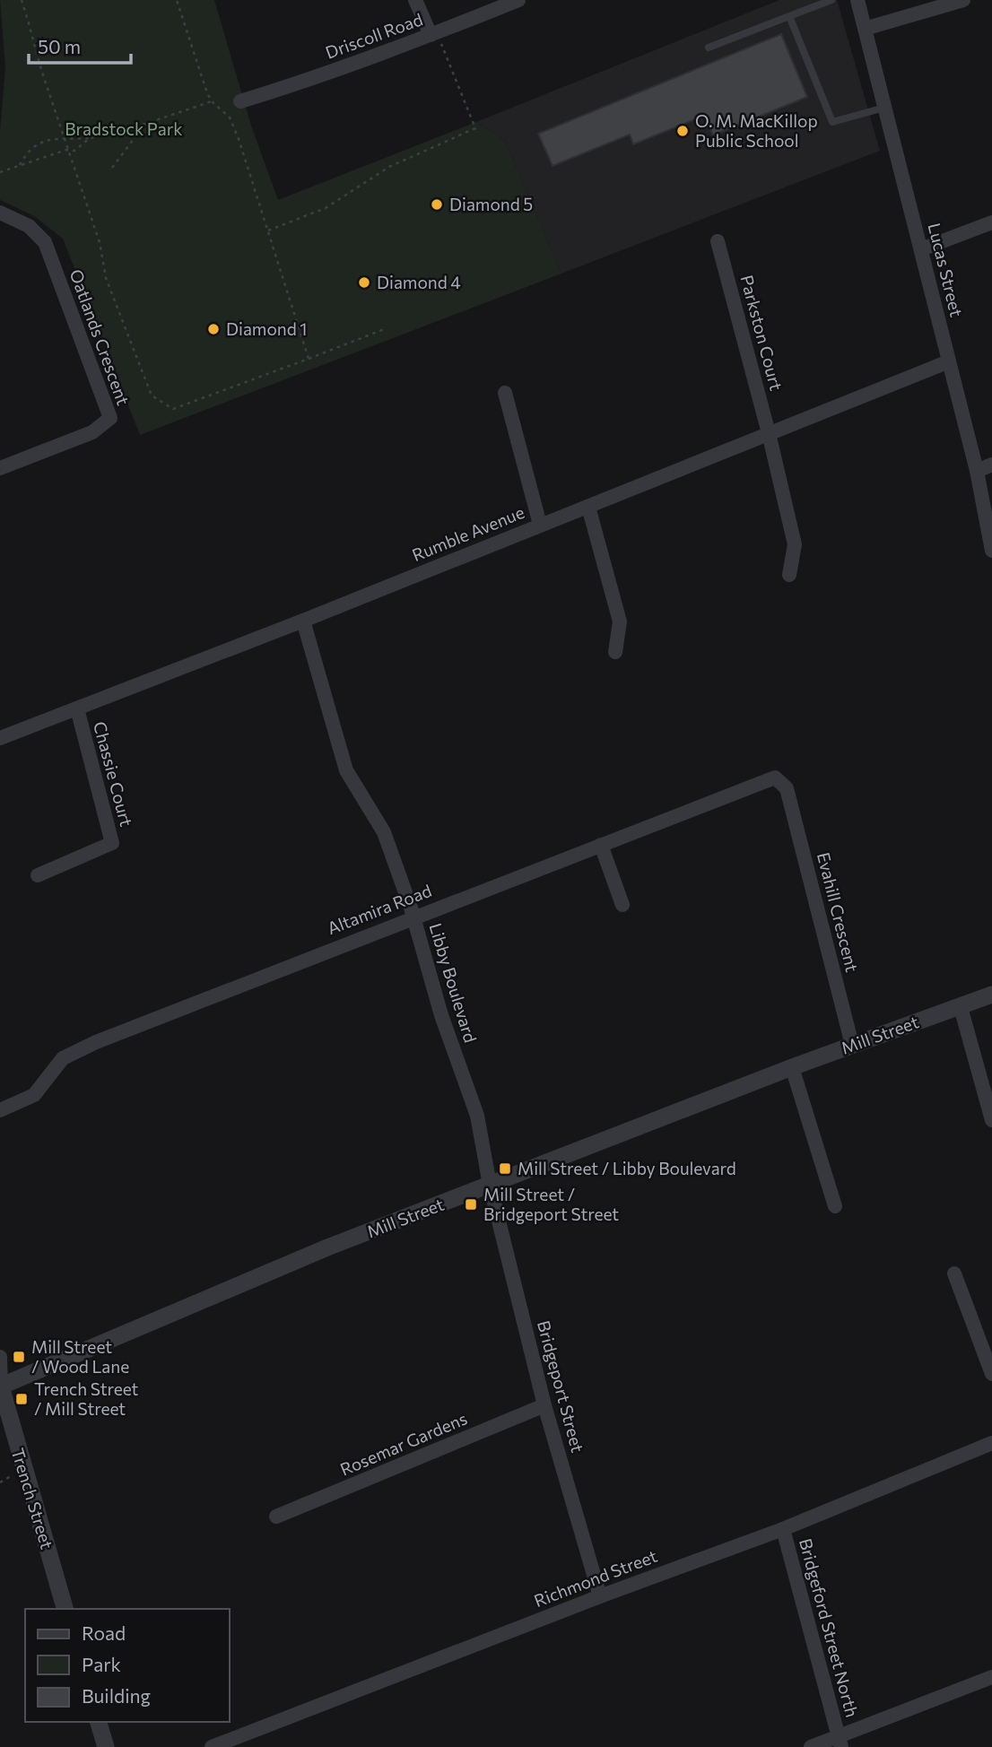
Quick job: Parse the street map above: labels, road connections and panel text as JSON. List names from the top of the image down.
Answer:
{
  "streets": {
    "street": [
      "Driscoll Road",
      "Lucas Street",
      "Parkston Court",
      "Oatlands Crescent",
      "Rumble Avenue",
      "Chassie Court",
      "Altamira Road",
      "Evahill Crescent",
      "Libby Boulevard",
      "Mill Street",
      "Bridgeport Street",
      "Rosemar Gardens",
      "Trench Street",
      "Richmond Street",
      "Bridgeford Street North"
    ]
  },
  "crossings": [
    ["Lucas Street", "Rumble Avenue"],
    ["Parkston Court", "Rumble Avenue"],
    ["Rumble Avenue", "Chassie Court"],
    ["Rumble Avenue", "Libby Boulevard"],
    ["Altamira Road", "Evahill Crescent"],
    ["Altamira Road", "Libby Boulevard"],
    ["Evahill Crescent", "Mill Street"],
    ["Libby Boulevard", "Mill Street"],
    ["Libby Boulevard", "Bridgeport Street"],
    ["Mill Street", "Bridgeport Street"],
    ["Mill Street", "Trench Street"],
    ["Bridgeport Street", "Rosemar Gardens"],
    ["Bridgeport Street", "Richmond Street"],
    ["Richmond Street", "Bridgeford Street North"]
  ],
  "parks": ["Bradstock Park"],
  "places": {
    "other": [
      "O. M. MacKillop Public School",
      "Diamond 5",
      "Diamond 4",
      "Diamond 1"
    ],
    "transit": [
      "Mill Street / Libby Boulevard",
      "Mill Street / Bridgeport Street",
      "Mill Street / Wood Lane",
      "Trench Street / Mill Street"
    ]
  },
  "legend": ["Road", "Park", "Building"],
  "scale_bar": "50 m"
}
